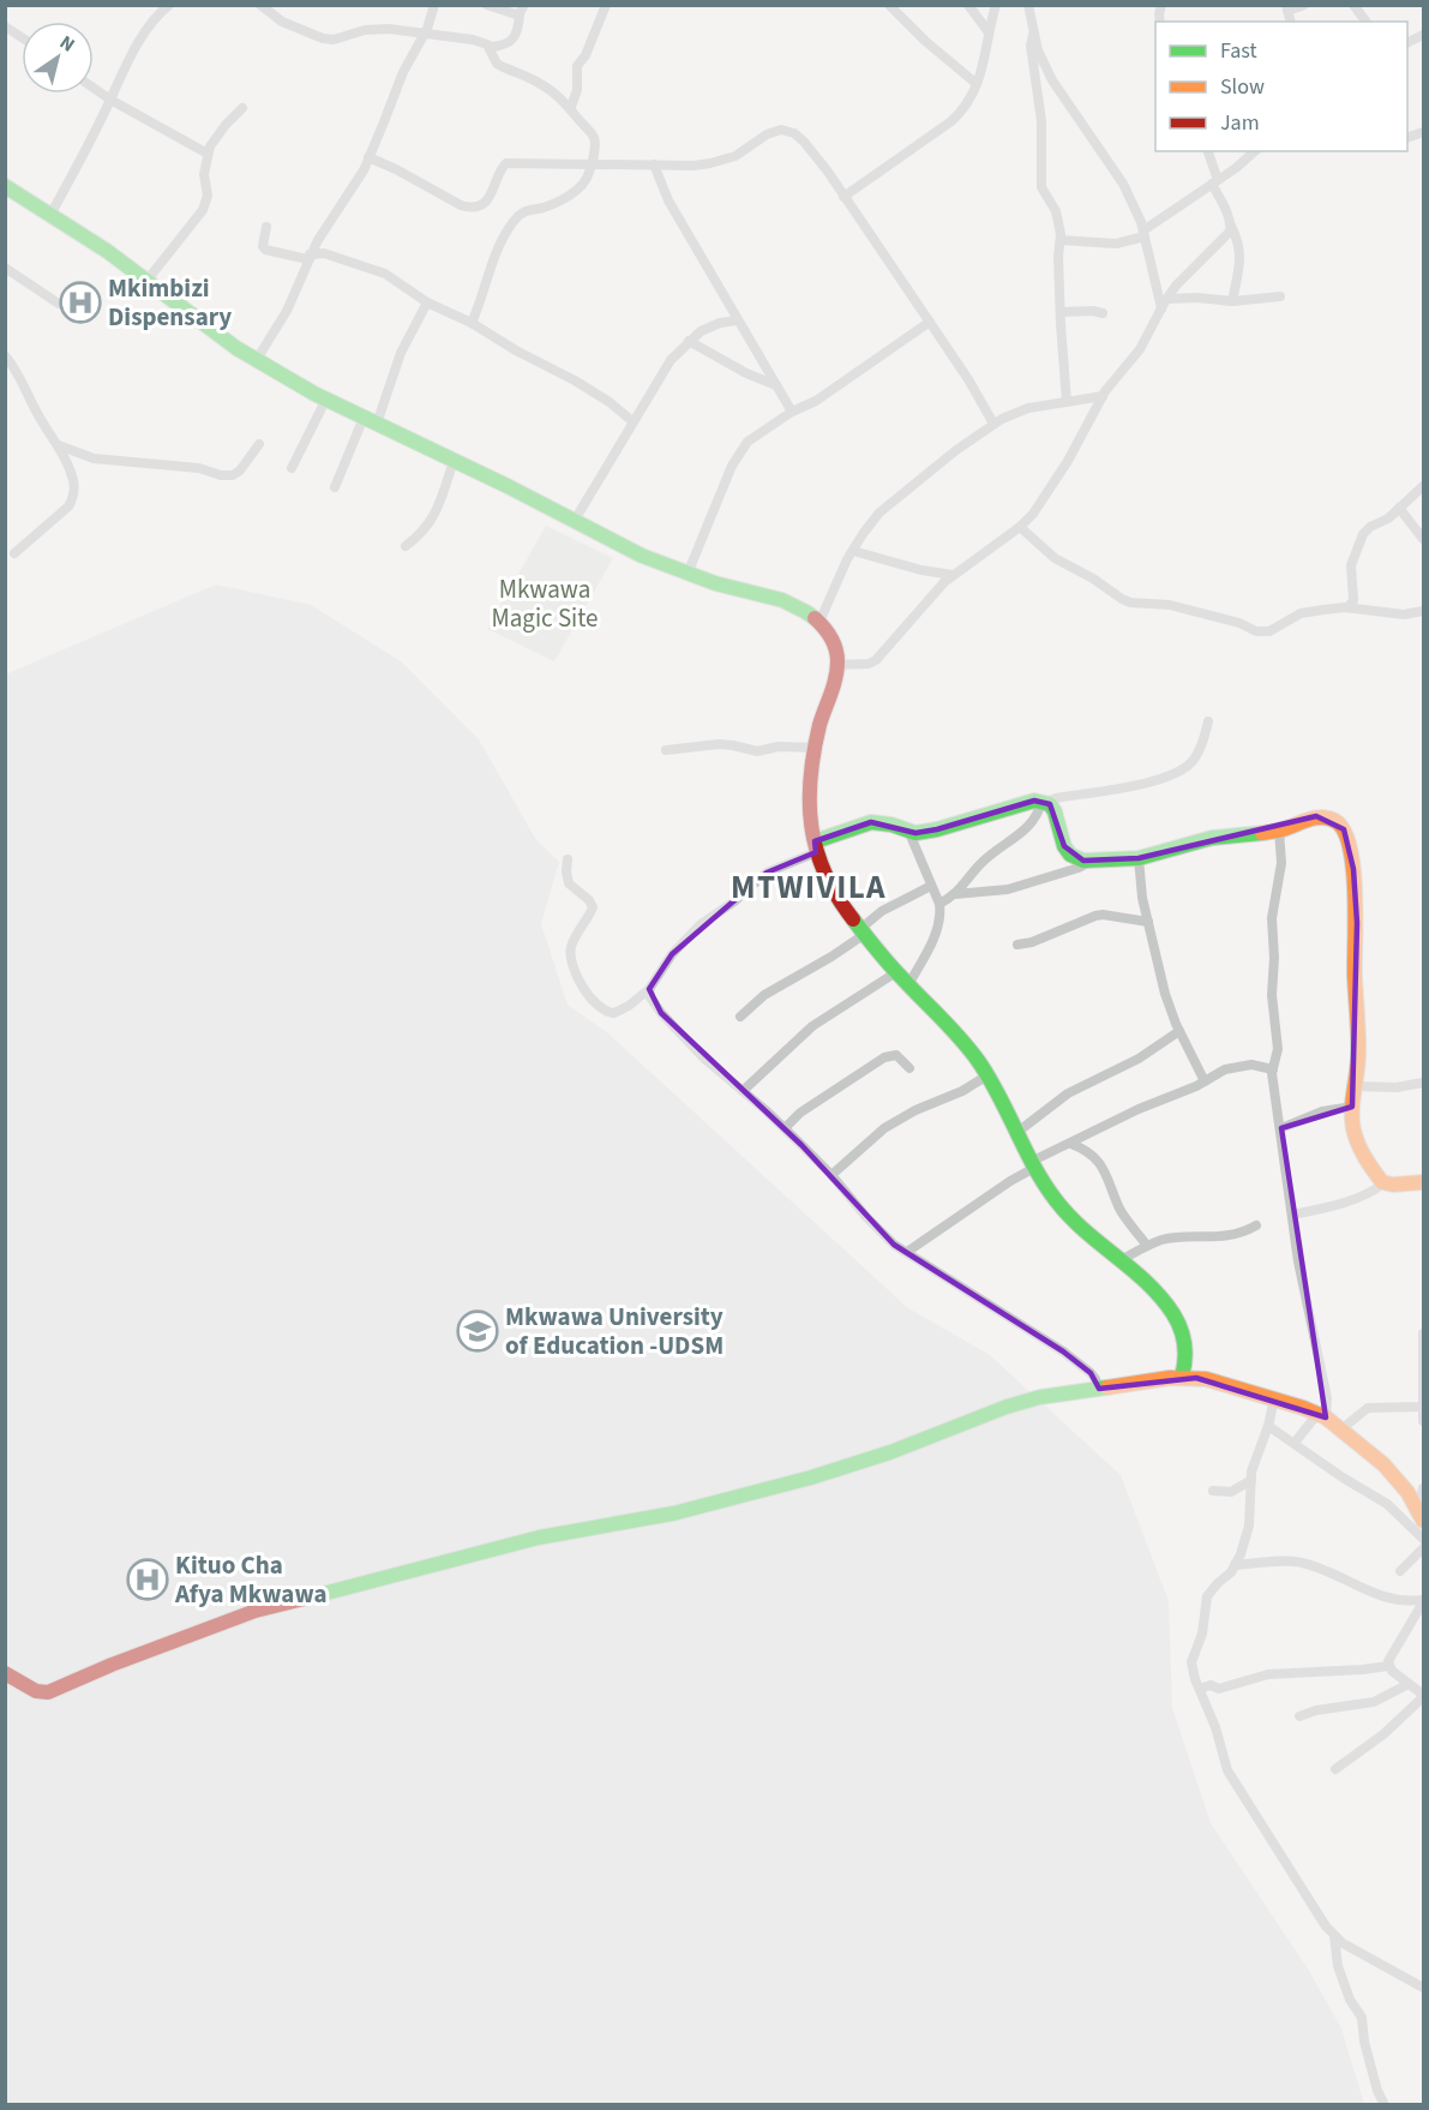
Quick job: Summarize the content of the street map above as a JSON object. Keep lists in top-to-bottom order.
{
  "districts": ["MTWIVILA"],
  "parks": ["Mkwawa Magic Site"],
  "places": {
    "hospital": ["Mkimbizi Dispensary", "Kituo Cha Afya Mkwawa"],
    "school or university": ["Mkwawa University of Education -UDSM"]
  },
  "legend": ["Fast", "Slow", "Jam"],
  "north": "top right"
}
